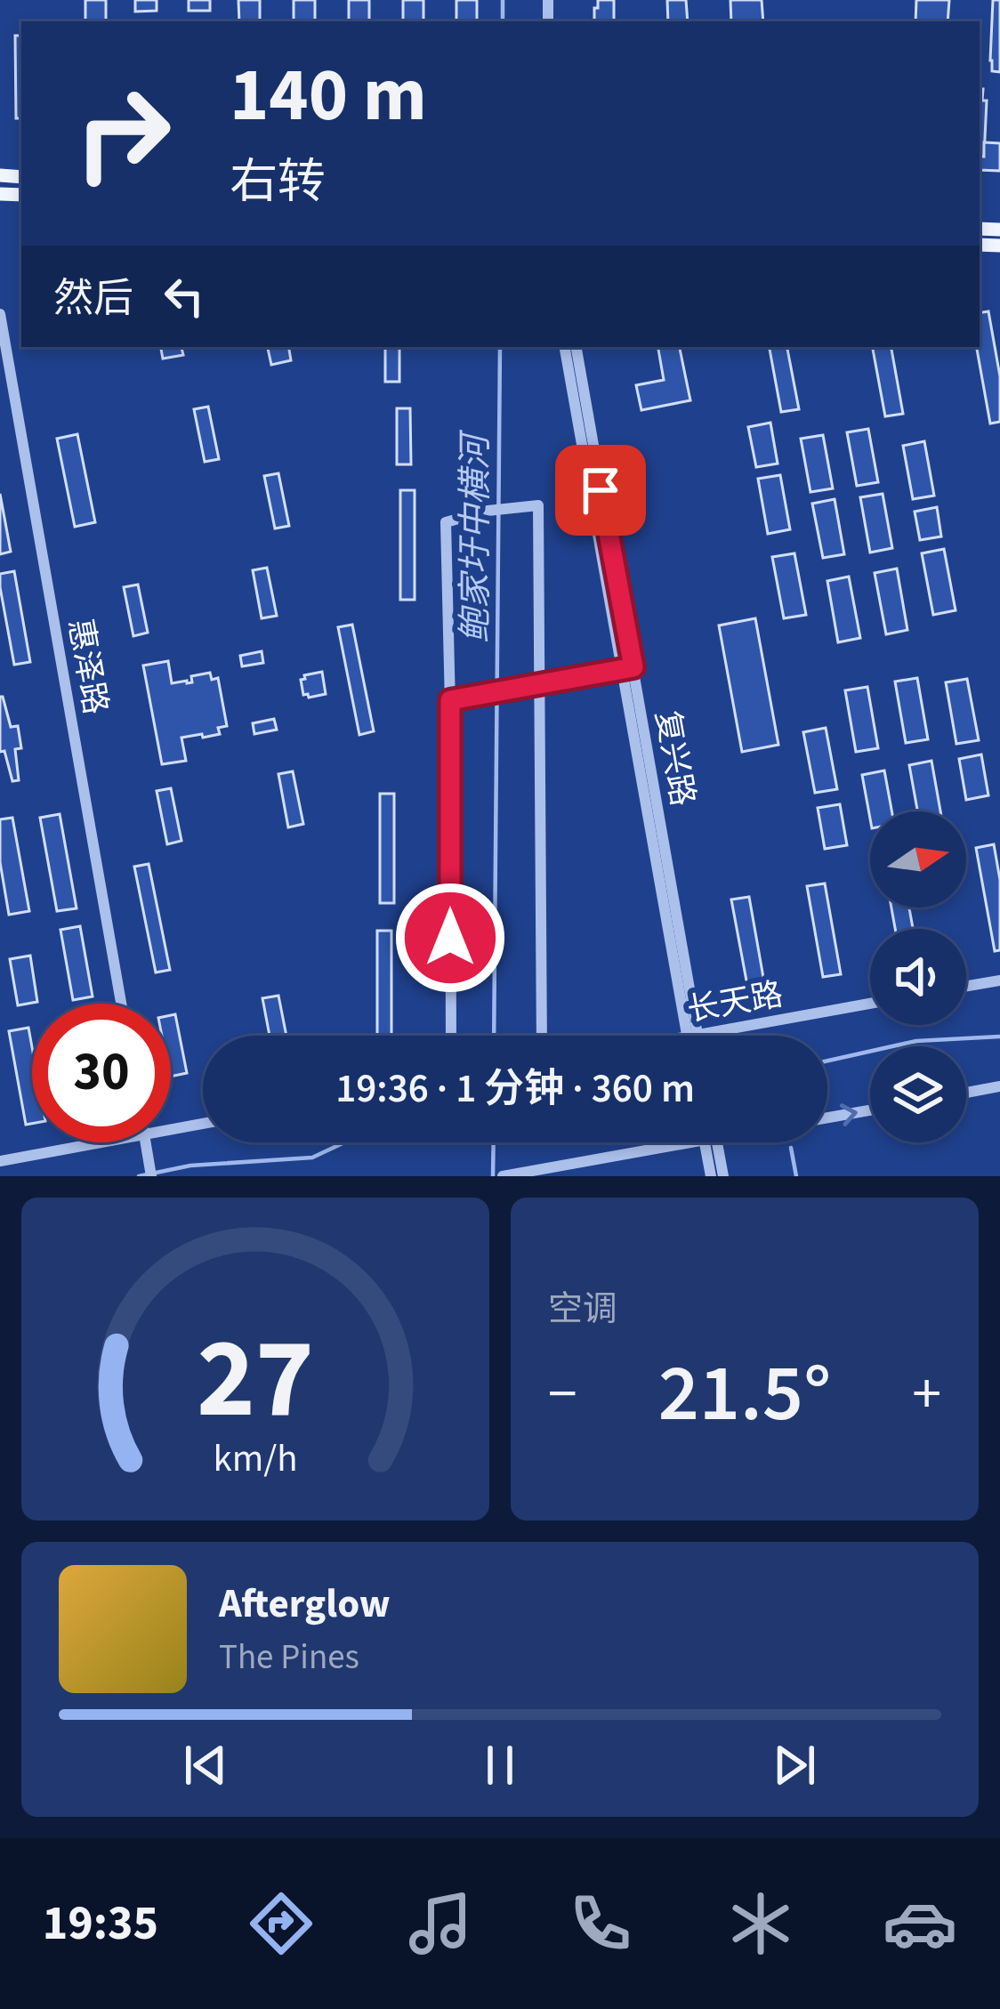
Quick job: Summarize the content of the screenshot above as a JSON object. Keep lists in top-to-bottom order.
{
  "streets": {
    "street": ["惠泽路", "复兴路", "长天路"]
  },
  "crossings": [
    ["复兴路", "长天路"]
  ],
  "water": ["鲍家圩中横河"],
  "north": "right",
  "page": {
    "turn": ["140 m", "右转"],
    "then": "然后",
    "limit": "30",
    "trip": "19:36 · 1 分钟 · 360 m",
    "tile": "空调",
    "heat": ["−", "21.5°", "+"],
    "song": ["Afterglow", "The Pines"],
    "tabs": "19:35",
    "gauge": ["27", "km/h"]
  }
}
